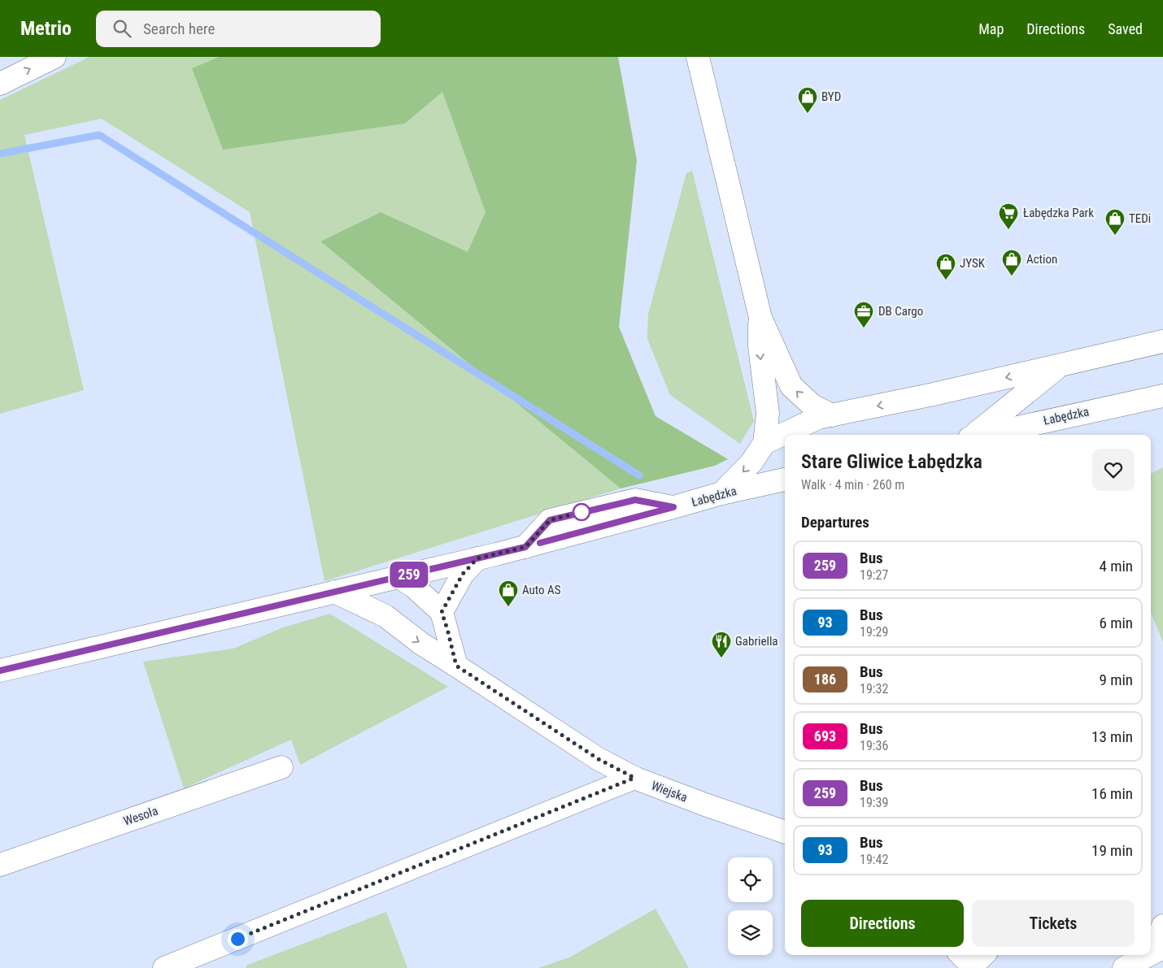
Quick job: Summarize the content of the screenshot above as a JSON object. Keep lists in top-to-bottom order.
{
  "streets": {
    "street": ["Łabędzka", "Wiejska", "Wesoła"]
  },
  "crossings": [
    ["Łabędzka", "Wiejska"]
  ],
  "places": {
    "shop": [
      "BYD",
      "TEDi",
      "Action",
      "JYSK",
      "Auto AS"
    ],
    "supermarket": ["Łabędzka Park"],
    "office": ["DB Cargo"],
    "restaurant": ["Gabriella"]
  },
  "lines": ["bus line 259"],
  "page": {
    "header": "Metrio",
    "search": "Search here",
    "nav": ["Map", "Directions", "Saved"],
    "on_map": "259",
    "heading": [
      ["Stare Gliwice Łabędzka", "Walk · 4 min · 260 m"],
      "Departures"
    ],
    "list": [
      {
        "mark": "259",
        "name": "Bus",
        "note": "19:27",
        "value": "4 min"
      },
      {
        "mark": "93",
        "name": "Bus",
        "note": "19:29",
        "value": "6 min"
      },
      {
        "mark": "186",
        "name": "Bus",
        "note": "19:32",
        "value": "9 min"
      },
      {
        "mark": "693",
        "name": "Bus",
        "note": "19:36",
        "value": "13 min"
      },
      {
        "mark": "259",
        "name": "Bus",
        "note": "19:39",
        "value": "16 min"
      },
      {
        "mark": "93",
        "name": "Bus",
        "note": "19:42",
        "value": "19 min"
      }
    ],
    "buttons": ["Directions", "Tickets"]
  }
}
